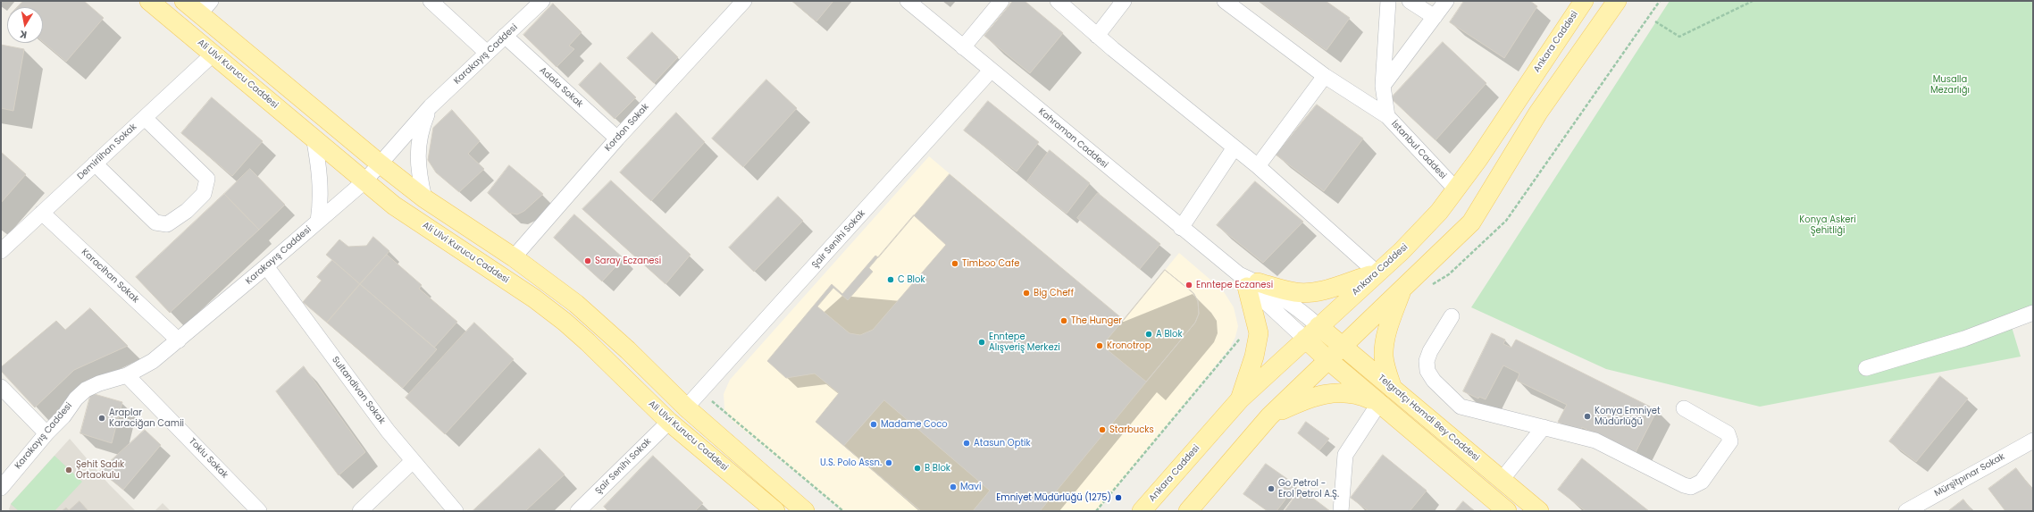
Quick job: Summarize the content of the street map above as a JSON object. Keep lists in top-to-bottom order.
{
  "streets": {
    "main road": ["Ankara Caddesi", "Ali Ulvi Kurucu Caddesi", "Telgrafçı Hamdi Bey Caddesi"],
    "street": [
      "Karakayış Caddesi",
      "Adala Sokak",
      "Kordon Sokak",
      "Kahraman Caddesi",
      "İstanbul Caddesi",
      "Demirlihan Sokak",
      "Şair Senihi Sokak",
      "Karacihan Sokak",
      "Sultandivan Sokak",
      "Toklu Sokak",
      "Mürşitpınar Sokak"
    ]
  },
  "crossings": [
    ["Ankara Caddesi", "Kahraman Caddesi"],
    ["Ankara Caddesi", "İstanbul Caddesi"],
    ["Ankara Caddesi", "Telgrafçı Hamdi Bey Caddesi"],
    ["Karakayış Caddesi", "Ali Ulvi Kurucu Caddesi"],
    ["Karakayış Caddesi", "Adala Sokak"],
    ["Karakayış Caddesi", "Karacihan Sokak"],
    ["Karakayış Caddesi", "Sultandivan Sokak"],
    ["Karakayış Caddesi", "Toklu Sokak"],
    ["Ali Ulvi Kurucu Caddesi", "Demirlihan Sokak"],
    ["Ali Ulvi Kurucu Caddesi", "Şair Senihi Sokak"],
    ["Adala Sokak", "Kordon Sokak"],
    ["Kahraman Caddesi", "Şair Senihi Sokak"],
    ["Kahraman Caddesi", "Telgrafçı Hamdi Bey Caddesi"],
    ["Demirlihan Sokak", "Karacihan Sokak"]
  ],
  "parks": ["Musalla Mezarlığı", "Konya Askeri Şehitliği"],
  "places": [
    "Saray Eczanesi",
    "Timboo Cafe",
    "C Blok",
    "Enntepe Eczanesi",
    "Big Cheff",
    "The Hunger",
    "A Blok",
    "Enntepe Alışveriş Merkezi",
    "Kronotrop",
    "Konya Emniyet Müdürlüğü",
    "Araplar Karaciğan Camii",
    "Madame Coco",
    "Starbucks",
    "Atasun Optik",
    "U.S. Polo Assn.",
    "B Blok",
    "Şehit Sadık Ortaokulu",
    "Mavi",
    "Go Petrol - Erol Petrol A.Ş.",
    "Emniyet Müdürlüğü (1275)"
  ],
  "north": "bottom"
}
